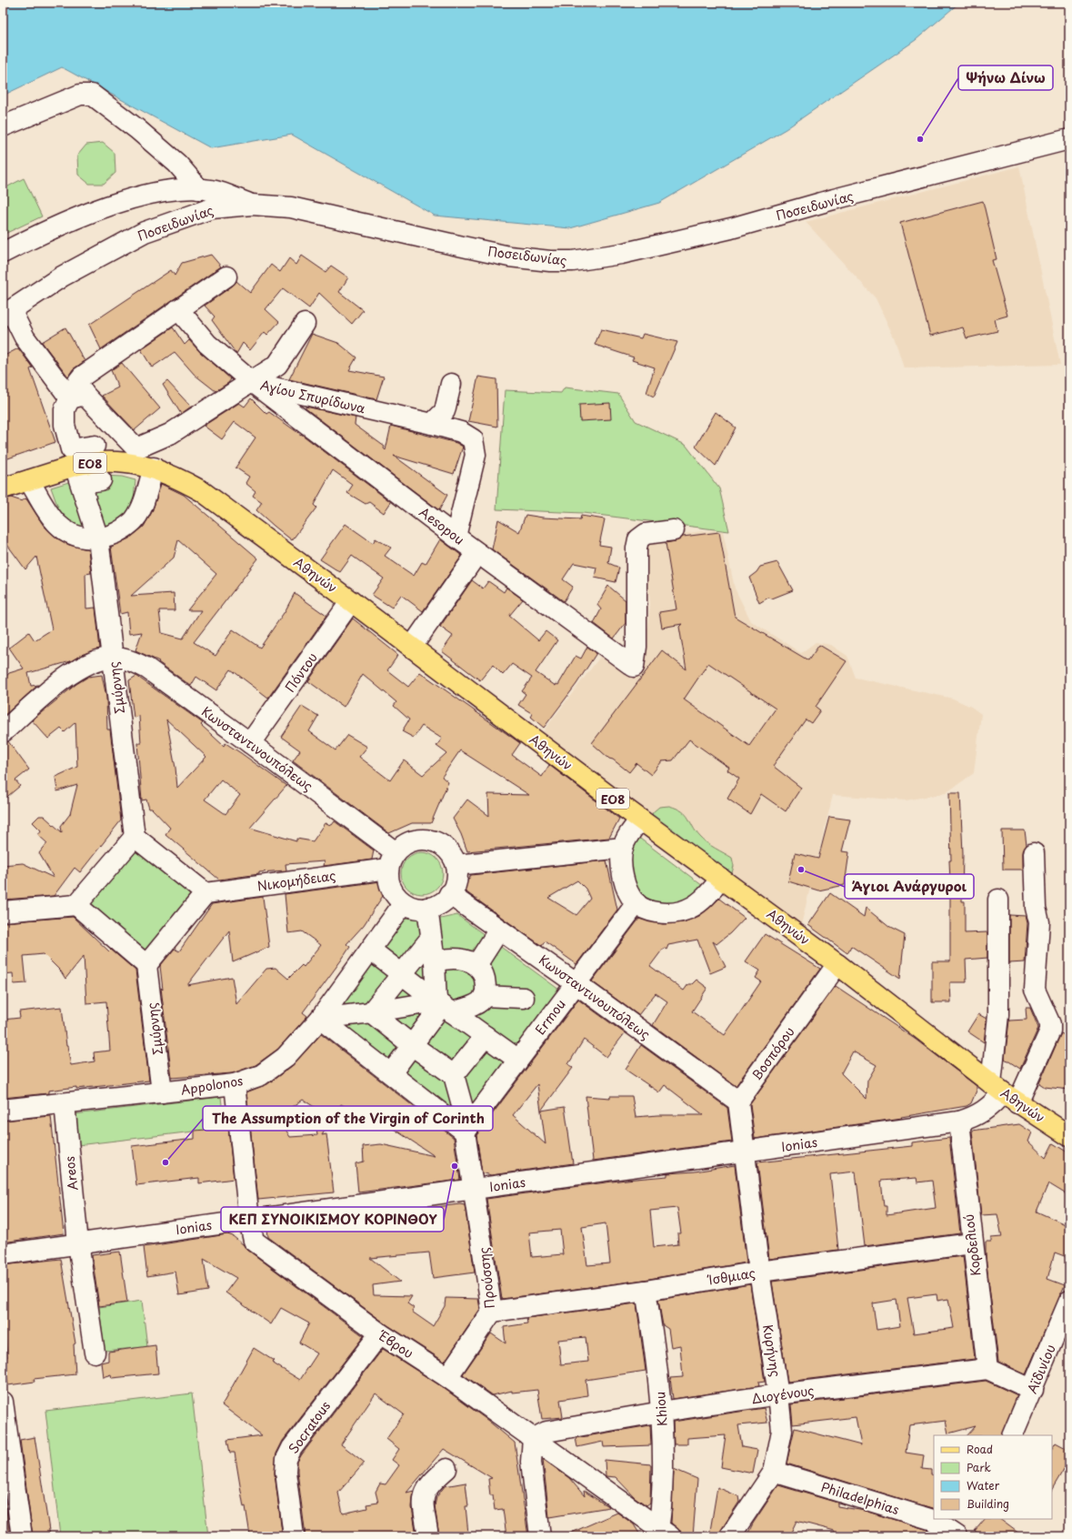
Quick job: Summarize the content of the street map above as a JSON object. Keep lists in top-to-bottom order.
{
  "streets": {
    "main road": ["ΕΟ8", "Αθηνών"],
    "street": [
      "Ποσειδωνίας",
      "Αγίου Σπυρίδωνα",
      "Aesopou",
      "Πόντου",
      "Σμύρνης",
      "Κωνσταντινουπόλεως",
      "Νικομήδειας",
      "Ermou",
      "Βοσπόρου",
      "Appolonos",
      "Ionias",
      "Areos",
      "Κορδελιού",
      "Ίσθμιας",
      "Προύσσης",
      "Έβρου",
      "Κυρήνης",
      "Αϊδινίου",
      "Διογένους",
      "Khiou",
      "Socratous",
      "Philadelphias"
    ]
  },
  "crossings": [
    ["Αγίου Σπυρίδωνα", "Aesopou"],
    ["Αγίου Σπυρίδωνα", "Αθηνών"],
    ["Αθηνών", "Πόντου"],
    ["Αθηνών", "Βοσπόρου"],
    ["Αθηνών", "Ionias"],
    ["Πόντου", "Κωνσταντινουπόλεως"],
    ["Σμύρνης", "Κωνσταντινουπόλεως"],
    ["Σμύρνης", "Appolonos"],
    ["Κωνσταντινουπόλεως", "Νικομήδειας"],
    ["Κωνσταντινουπόλεως", "Ermou"],
    ["Κωνσταντινουπόλεως", "Βοσπόρου"],
    ["Κωνσταντινουπόλεως", "Appolonos"],
    ["Νικομήδειας", "Appolonos"],
    ["Ermou", "Προύσσης"],
    ["Appolonos", "Areos"],
    ["Appolonos", "Έβρου"],
    ["Ionias", "Areos"],
    ["Ionias", "Κορδελιού"],
    ["Ionias", "Προύσσης"],
    ["Ionias", "Έβρου"],
    ["Ionias", "Κυρήνης"],
    ["Κορδελιού", "Ίσθμιας"],
    ["Κορδελιού", "Διογένους"],
    ["Ίσθμιας", "Προύσσης"],
    ["Ίσθμιας", "Κυρήνης"],
    ["Ίσθμιας", "Khiou"],
    ["Προύσσης", "Έβρου"],
    ["Έβρου", "Διογένους"],
    ["Έβρου", "Khiou"],
    ["Έβρου", "Socratous"],
    ["Κυρήνης", "Διογένους"],
    ["Κυρήνης", "Philadelphias"],
    ["Διογένους", "Khiou"]
  ],
  "places": [
    "Ψήνω Δίνω",
    "Άγιοι Ανάργυροι",
    "The Assumption of the Virgin of Corinth",
    "ΚΕΠ ΣΥΝΟΙΚΙΣΜΟΥ ΚΟΡΙΝΘΟΥ"
  ],
  "legend": [
    "Road",
    "Park",
    "Water",
    "Building"
  ]
}
